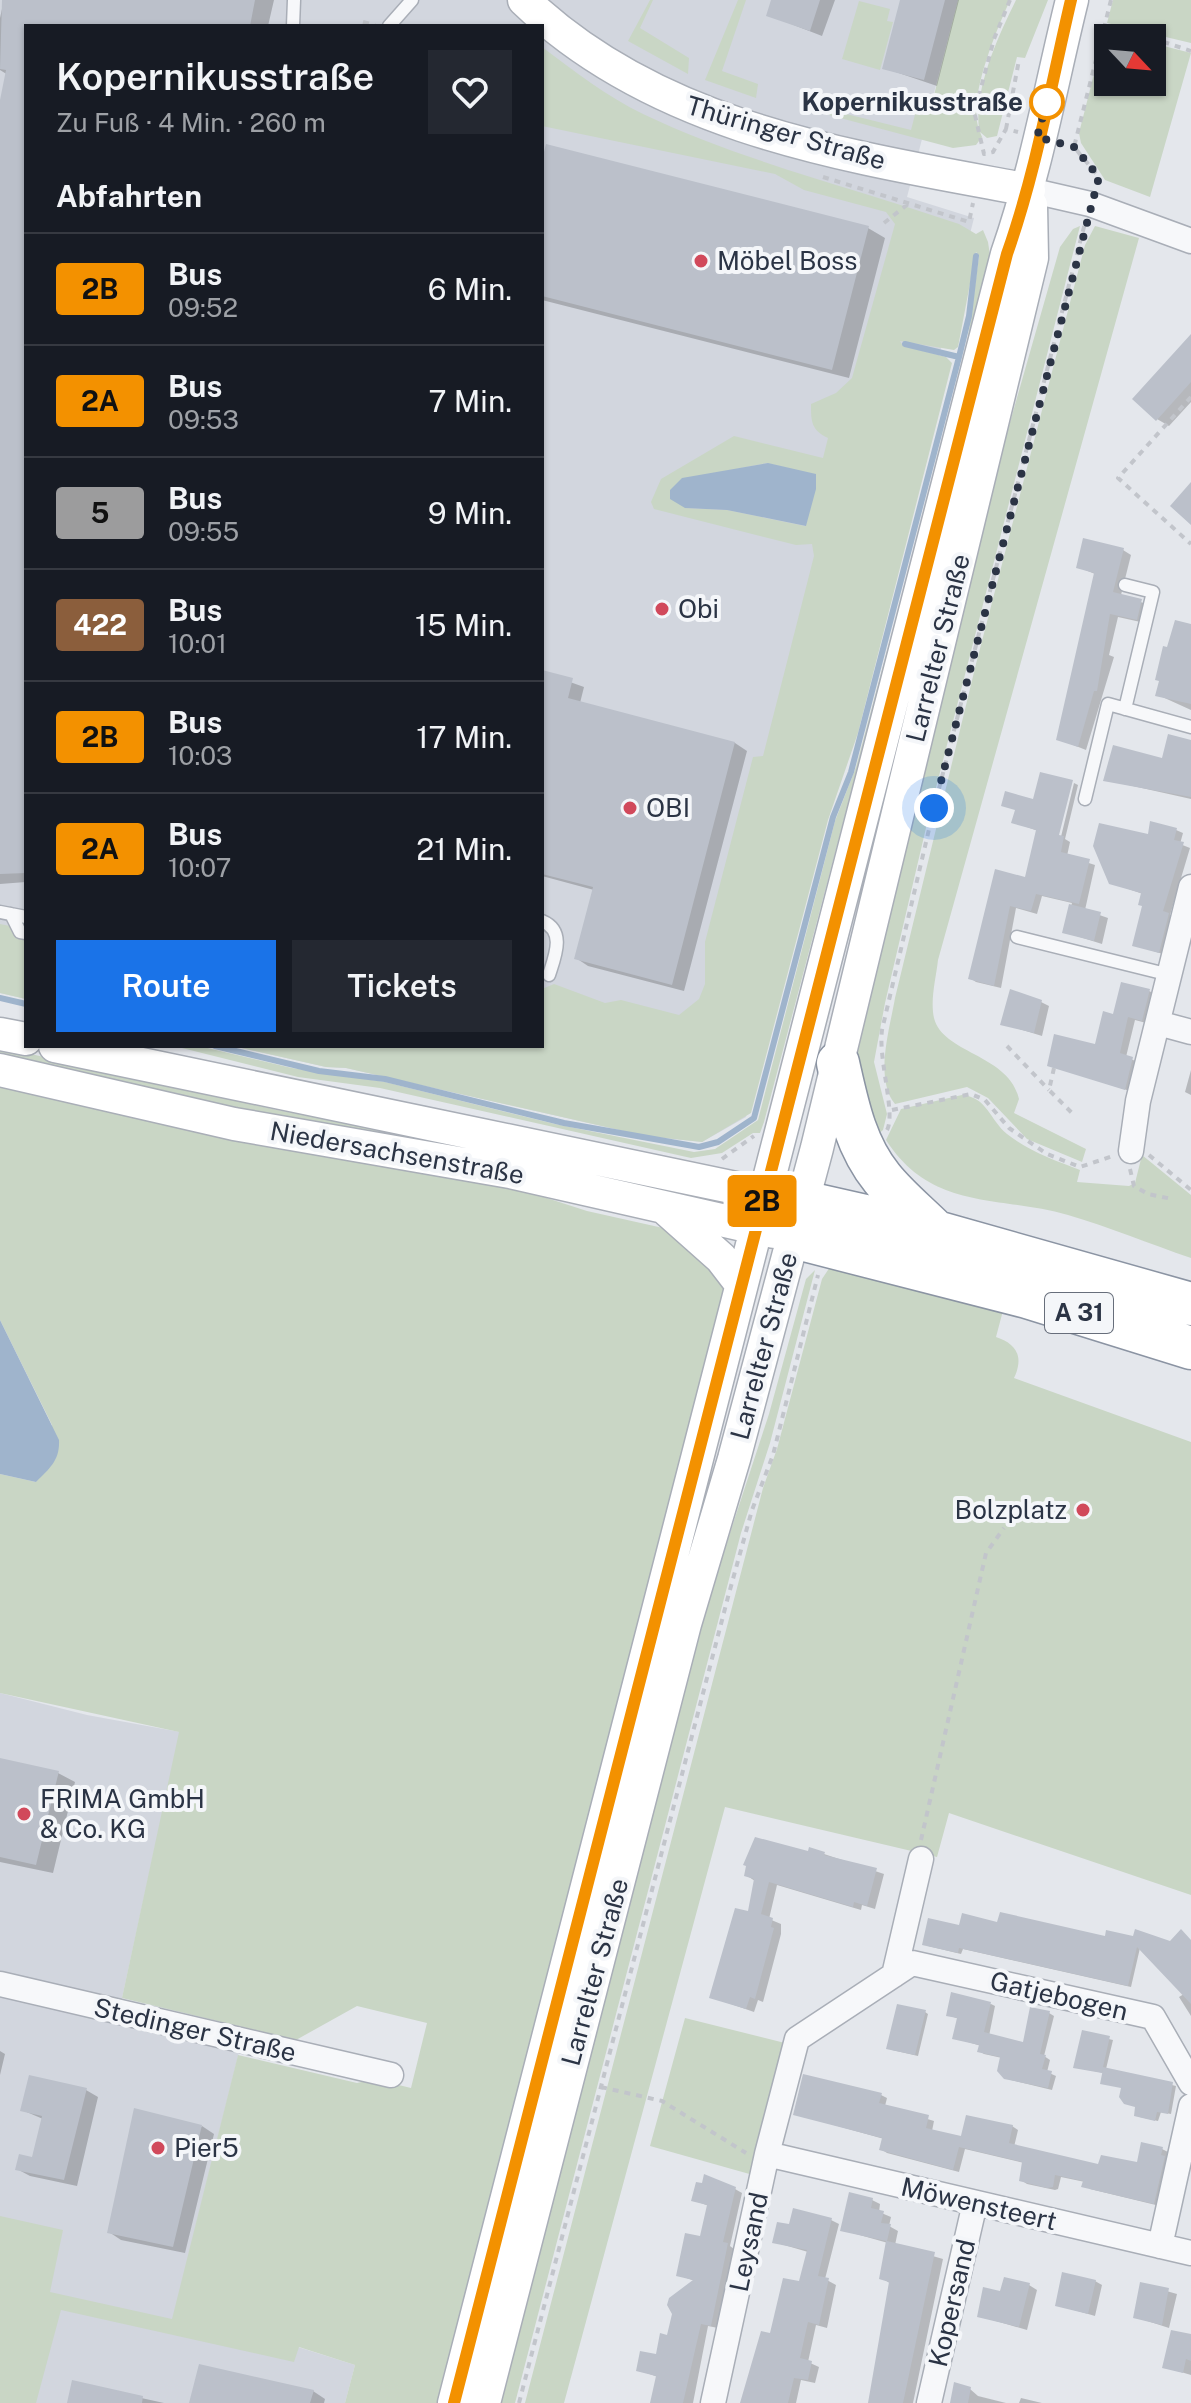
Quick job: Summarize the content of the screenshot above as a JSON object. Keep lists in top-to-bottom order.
{
  "streets": {
    "highway": ["A 31"],
    "main road": ["Thüringer Straße", "Larrelter Straße", "Niedersachsenstraße"],
    "street": [
      "Gatjebogen",
      "Stedinger Straße",
      "Möwensteert",
      "Leysand",
      "Kopersand"
    ]
  },
  "crossings": [
    ["Thüringer Straße", "Larrelter Straße"],
    ["Larrelter Straße", "Niedersachsenstraße"],
    ["Larrelter Straße", "A 31"],
    ["Niedersachsenstraße", "A 31"],
    ["Gatjebogen", "Leysand"],
    ["Möwensteert", "Leysand"],
    ["Möwensteert", "Kopersand"]
  ],
  "places": [
    "Kopernikusstraße",
    "Möbel Boss",
    "Obi",
    "OBI",
    "Bolzplatz",
    "FRIMA GmbH & Co. KG",
    "Pier5"
  ],
  "lines": ["bus line 2B"],
  "north": "bottom right",
  "page": {
    "on_map": "2B",
    "heading": [
      ["Kopernikusstraße", "Zu Fuß · 4 Min. · 260 m"],
      "Abfahrten"
    ],
    "list": [
      {
        "mark": "2B",
        "name": "Bus",
        "note": "09:52",
        "value": "6 Min."
      },
      {
        "mark": "2A",
        "name": "Bus",
        "note": "09:53",
        "value": "7 Min."
      },
      {
        "mark": "5",
        "name": "Bus",
        "note": "09:55",
        "value": "9 Min."
      },
      {
        "mark": "422",
        "name": "Bus",
        "note": "10:01",
        "value": "15 Min."
      },
      {
        "mark": "2B",
        "name": "Bus",
        "note": "10:03",
        "value": "17 Min."
      },
      {
        "mark": "2A",
        "name": "Bus",
        "note": "10:07",
        "value": "21 Min."
      }
    ],
    "buttons": ["Route", "Tickets"]
  }
}
